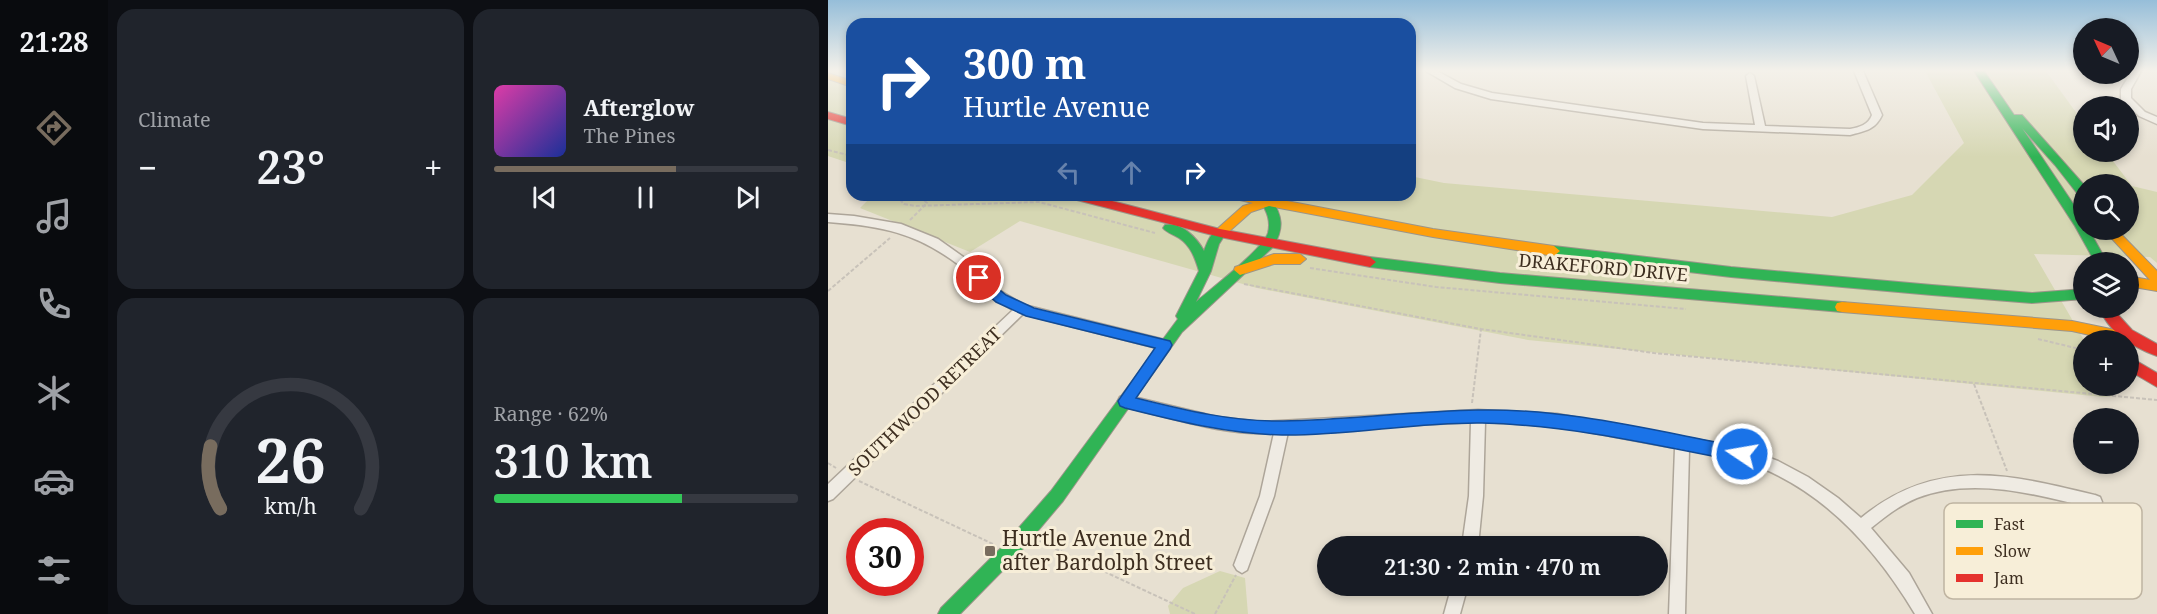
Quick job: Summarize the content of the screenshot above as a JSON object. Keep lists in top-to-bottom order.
{
  "streets": {
    "main road": ["DRAKEFORD DRIVE"],
    "street": ["SOUTHWOOD RETREAT"]
  },
  "places": {
    "transit": ["Hurtle Avenue 2nd after Bardolph Street"]
  },
  "legend": ["Fast", "Slow", "Jam"],
  "north": "top left",
  "page": {
    "tabs": "21:28",
    "tile": [
      "Climate",
      ["Range · 62%", "310 km"]
    ],
    "map_buttons": ["+", "−"],
    "turn": ["300 m", "Hurtle Avenue"],
    "song": ["Afterglow", "The Pines"],
    "heat": ["−", "23°", "+"],
    "limit": "30",
    "trip": "21:30 · 2 min · 470 m",
    "gauge": ["26", "km/h"]
  }
}
